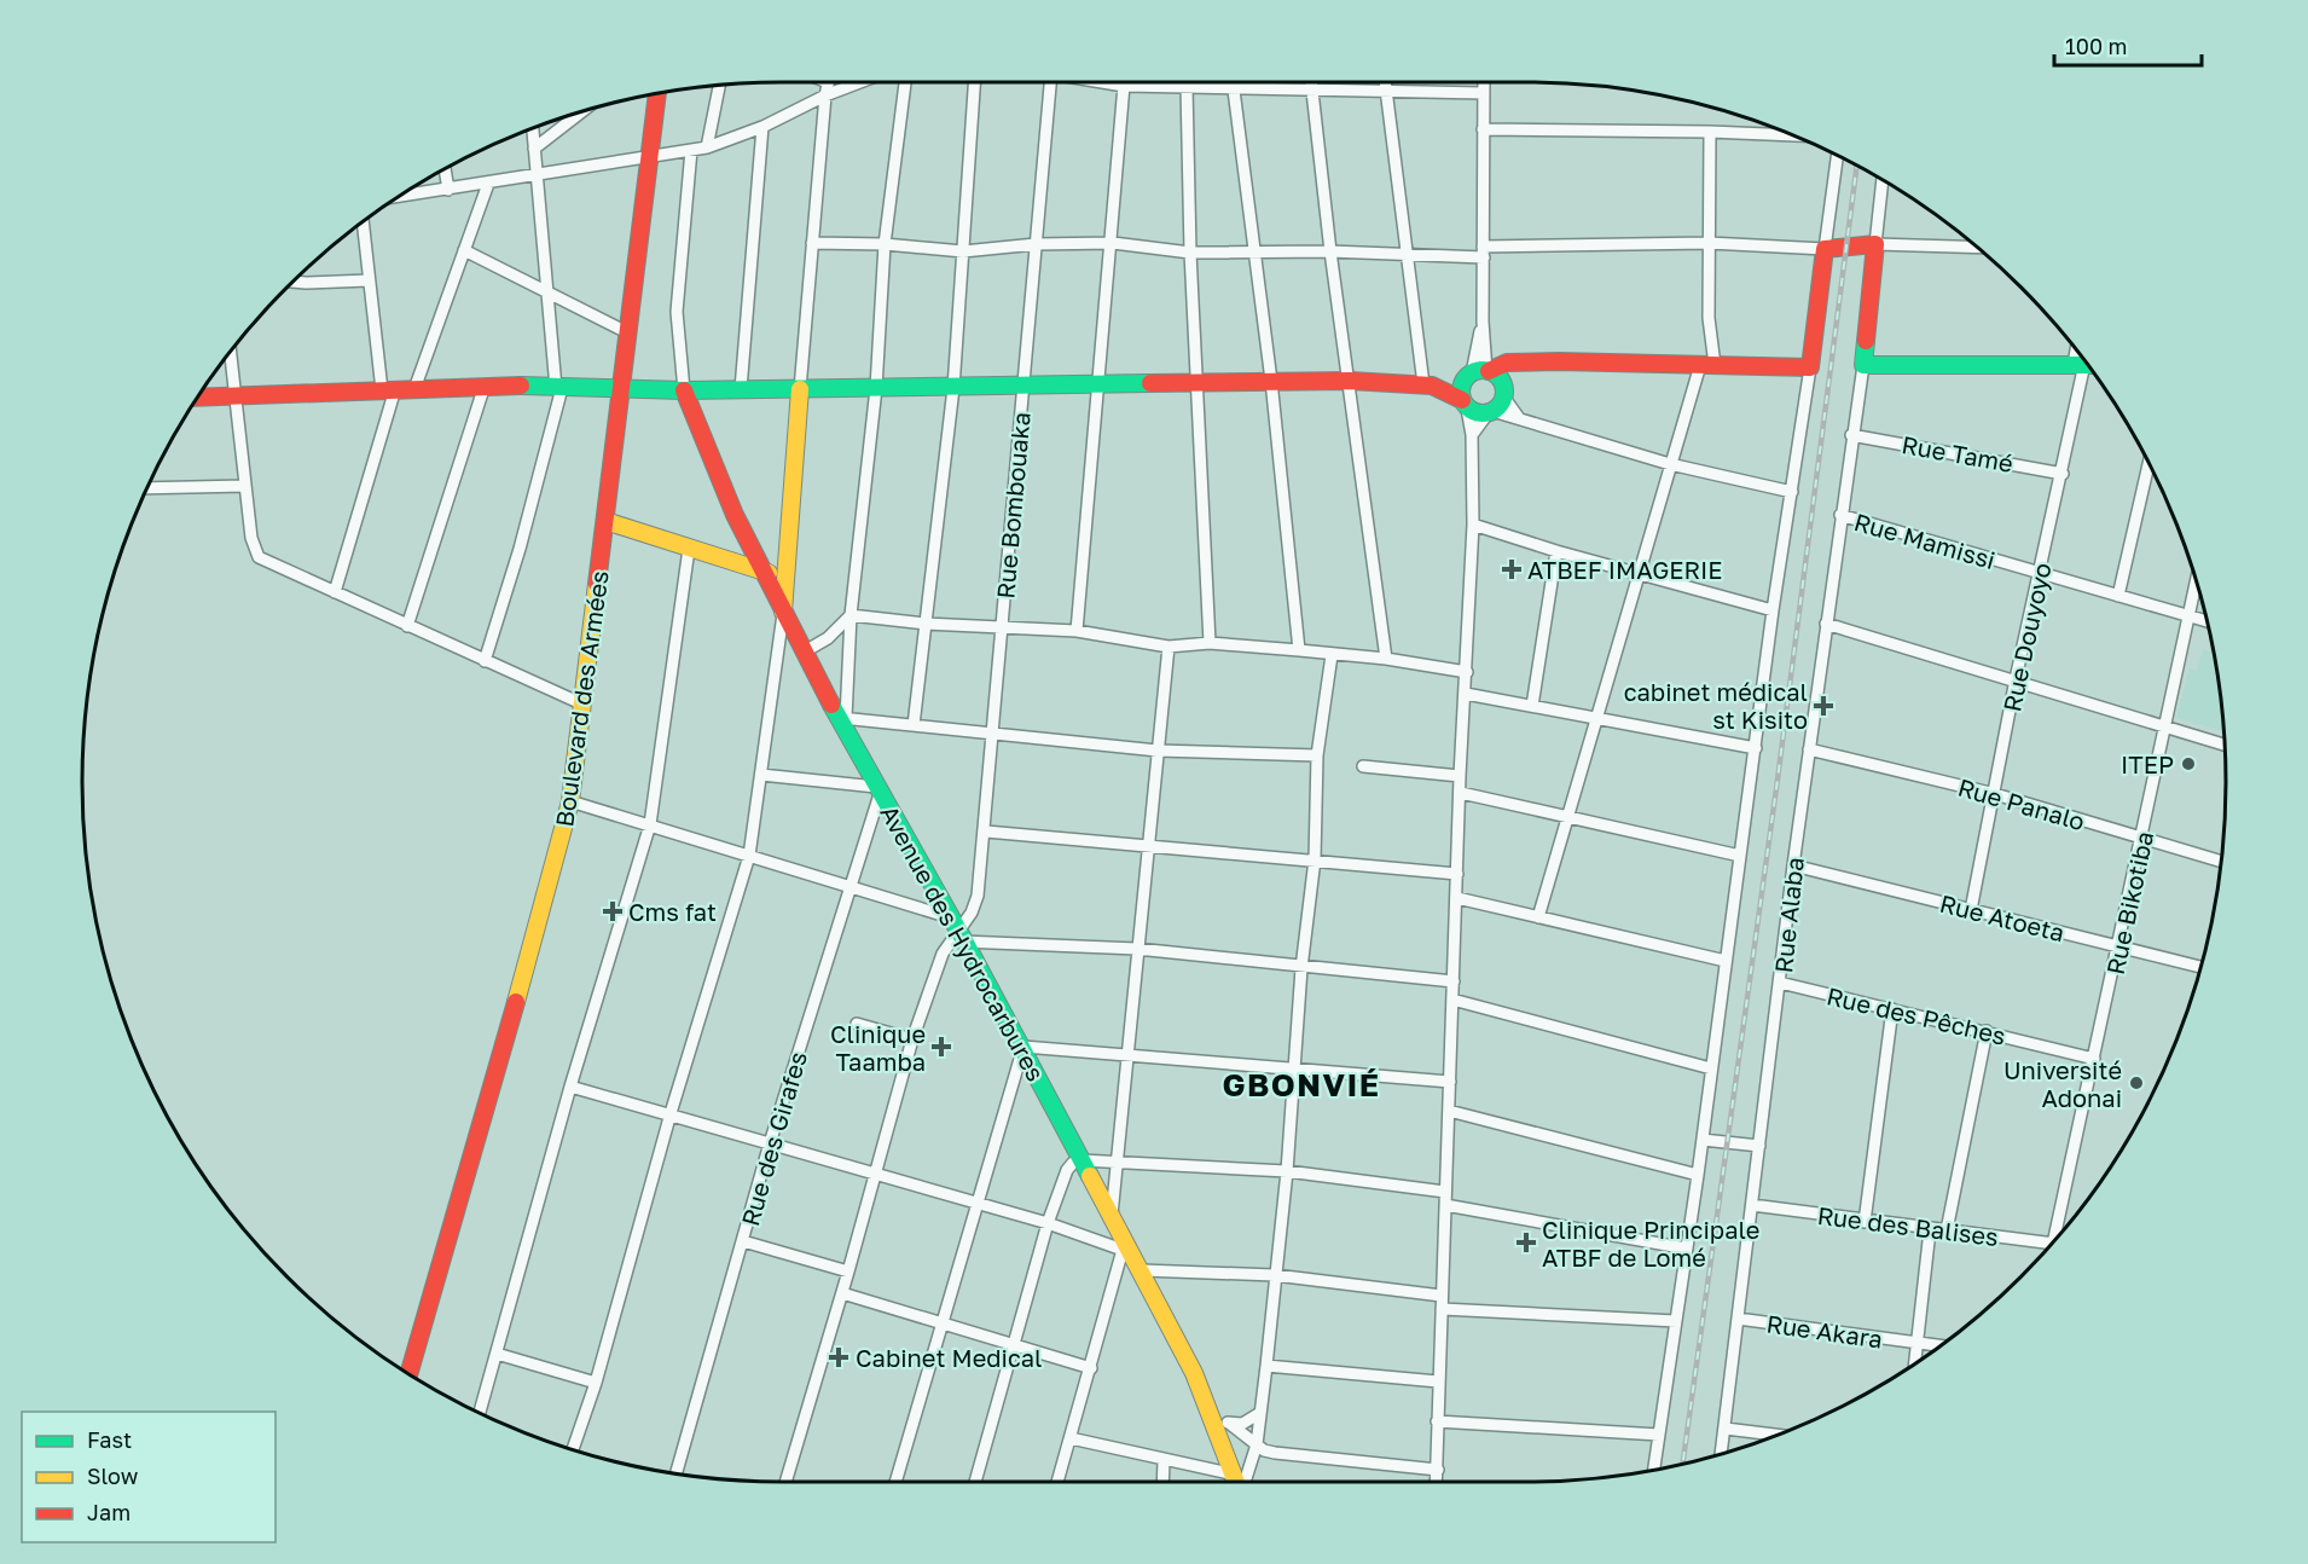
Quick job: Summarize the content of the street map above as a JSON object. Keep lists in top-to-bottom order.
{
  "streets": {
    "main road": ["Boulevard des Armées", "Avenue des Hydrocarbures"],
    "street": [
      "Rue Tamé",
      "Rue Bombouaka",
      "Rue Mamissi",
      "Rue Douyoyo",
      "Rue Panalo",
      "Rue Bikotiba",
      "Rue Alaba",
      "Rue Atoeta",
      "Rue des Pêches",
      "Rue des Girafes",
      "Rue des Balises",
      "Rue Akara"
    ]
  },
  "crossings": [
    ["Rue Tamé", "Rue Douyoyo"],
    ["Rue Tamé", "Rue Alaba"],
    ["Rue Bombouaka", "Avenue des Hydrocarbures"],
    ["Rue Mamissi", "Rue Douyoyo"],
    ["Rue Mamissi", "Rue Bikotiba"],
    ["Rue Mamissi", "Rue Alaba"],
    ["Rue Douyoyo", "Rue Panalo"],
    ["Rue Douyoyo", "Rue Atoeta"],
    ["Rue Panalo", "Rue Bikotiba"],
    ["Rue Panalo", "Rue Alaba"],
    ["Rue Bikotiba", "Rue Atoeta"],
    ["Rue Bikotiba", "Rue des Pêches"],
    ["Rue Alaba", "Rue Atoeta"],
    ["Rue Alaba", "Rue des Pêches"],
    ["Rue Alaba", "Rue des Balises"],
    ["Rue Alaba", "Rue Akara"],
    ["Avenue des Hydrocarbures", "Rue des Girafes"]
  ],
  "districts": ["GBONVIÉ"],
  "places": {
    "health": [
      "ATBEF IMAGERIE",
      "cabinet médical st Kisito",
      "Cms fat",
      "Clinique Taamba",
      "Clinique Principale ATBF de Lomé",
      "Cabinet Medical"
    ],
    "other": ["ITEP", "Université Adonai"]
  },
  "legend": ["Fast", "Slow", "Jam"],
  "scale_bar": "100 m"
}
